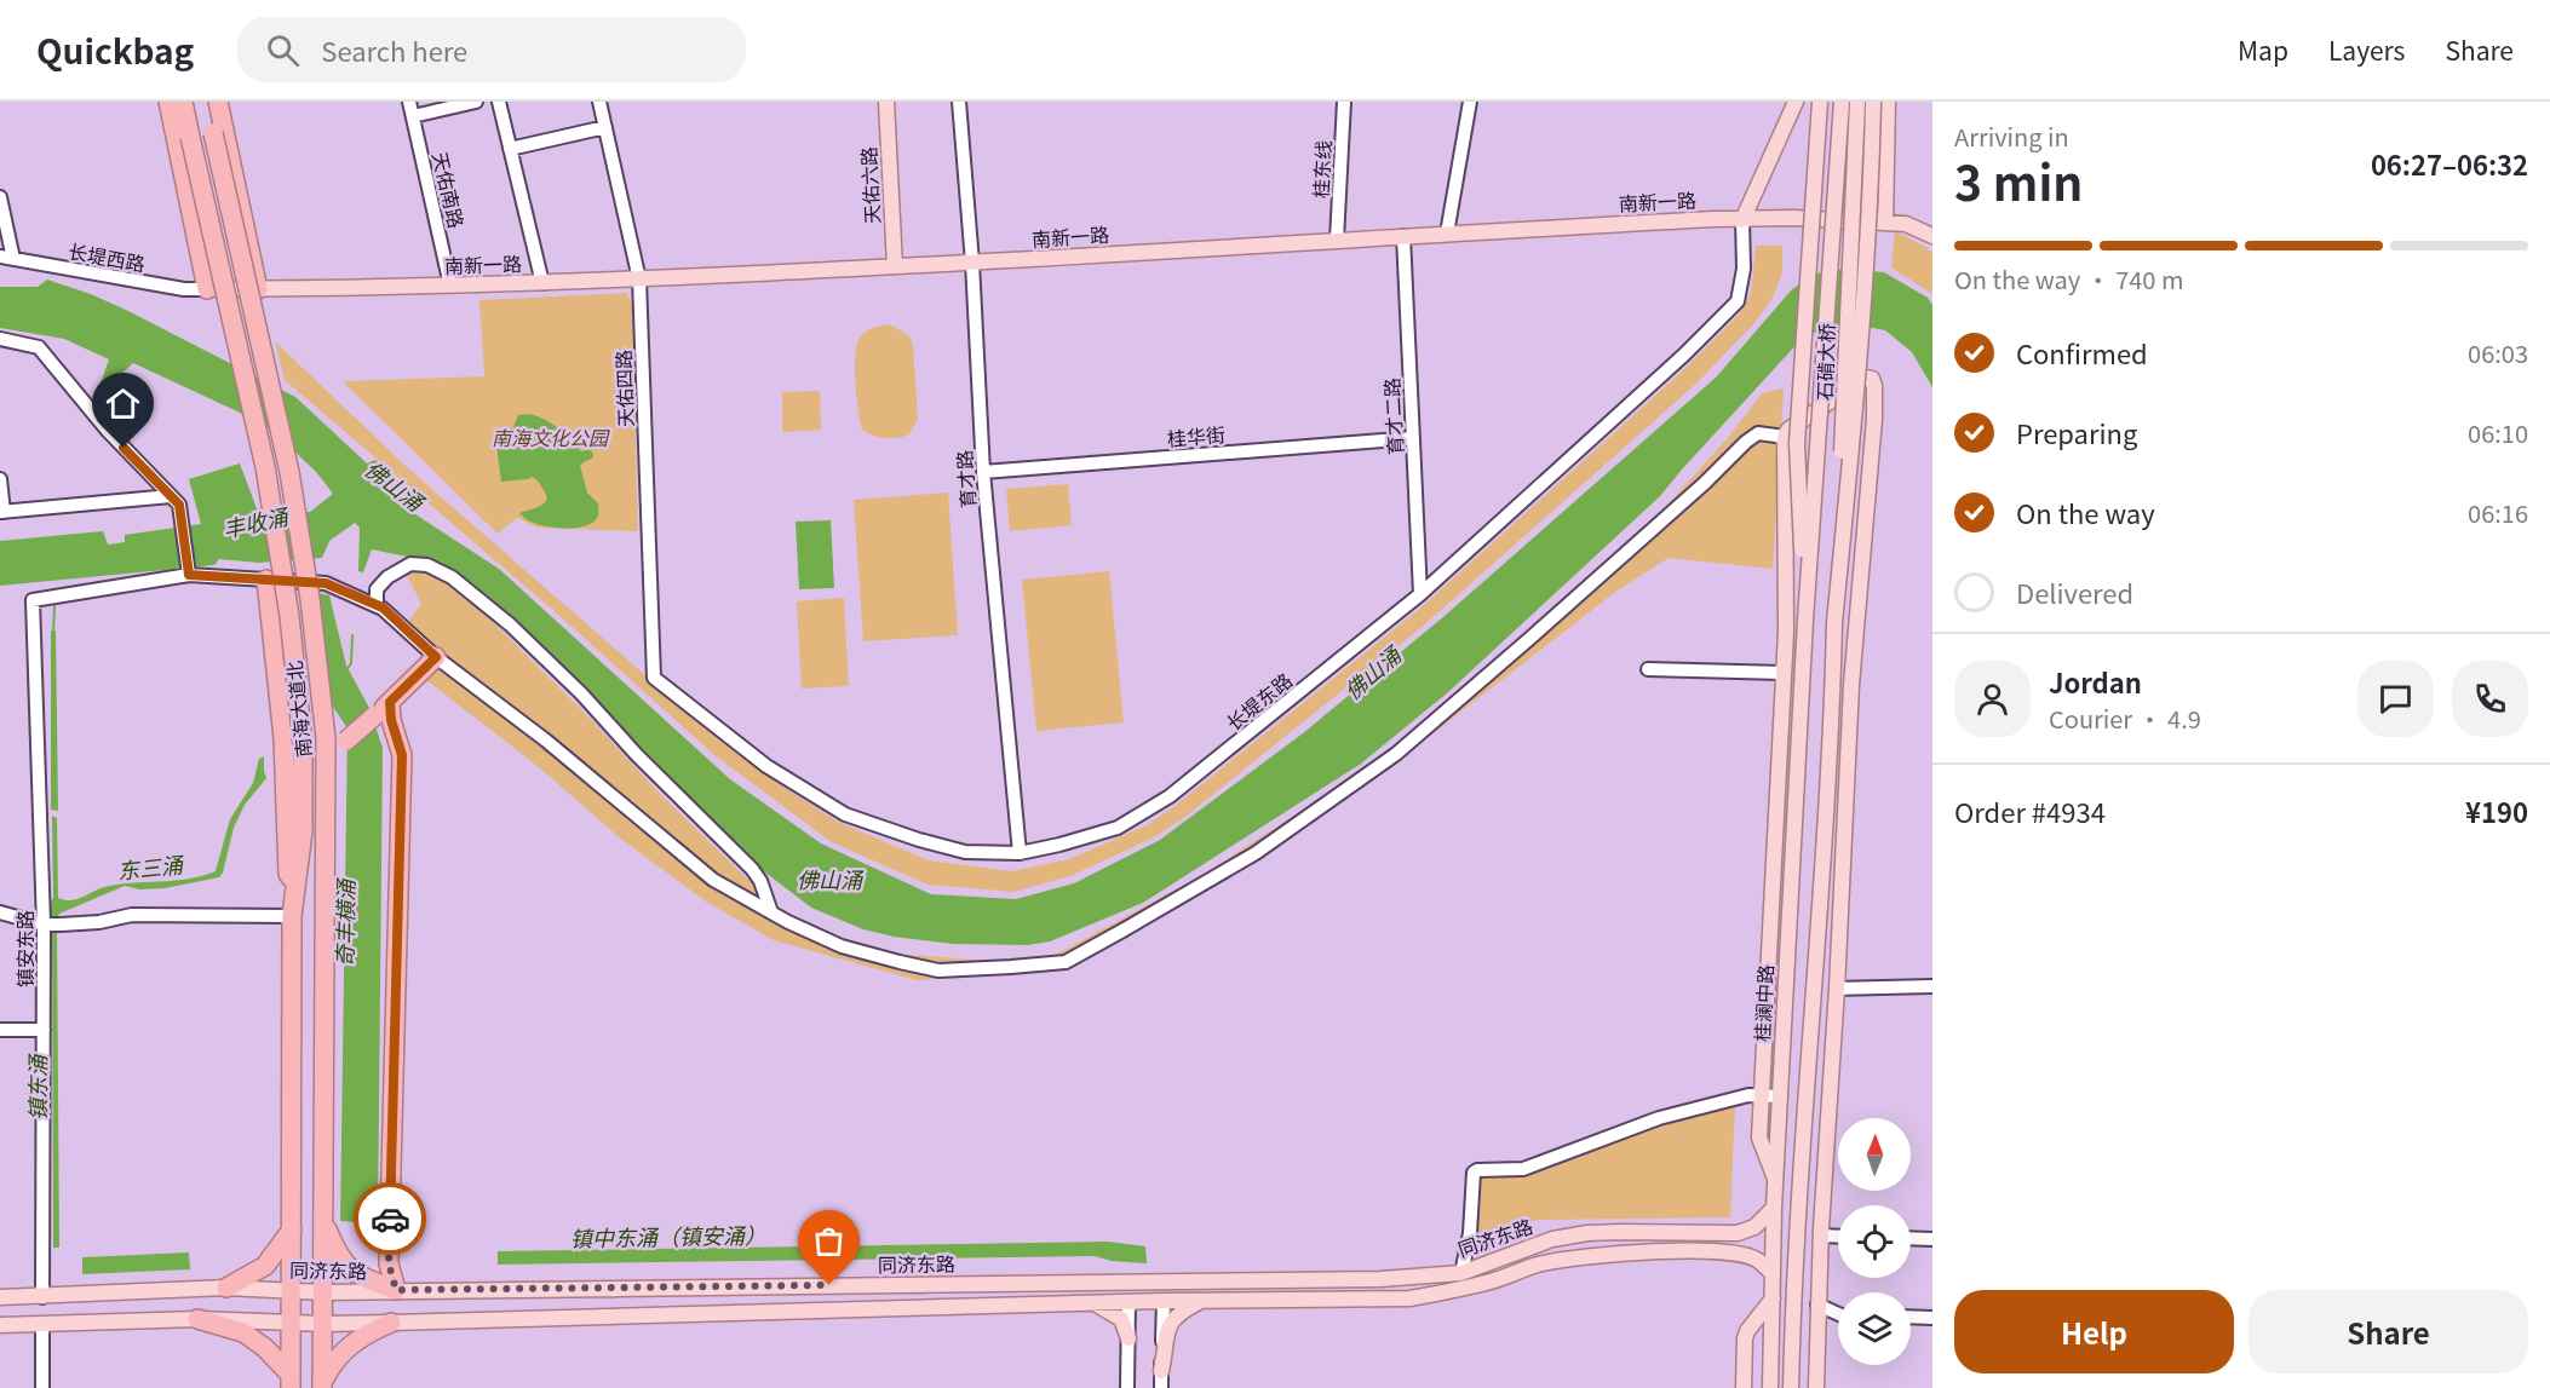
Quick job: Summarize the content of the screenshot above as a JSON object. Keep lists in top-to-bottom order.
{
  "streets": {
    "highway": ["南海大道北"],
    "main road": [
      "天佑六路",
      "南新一路",
      "石𬒔大桥",
      "桂澜中路",
      "同济东路"
    ],
    "street": [
      "桂东线",
      "天佑南路",
      "长堤西路",
      "天佑四路",
      "育才二路",
      "桂华街",
      "育才路",
      "长堤东路",
      "镇安东路"
    ]
  },
  "crossings": [
    ["桂东线", "南新一路"],
    ["天佑六路", "南新一路"],
    ["天佑南路", "南新一路"],
    ["南新一路", "长堤西路"],
    ["南新一路", "天佑四路"],
    ["南新一路", "育才二路"],
    ["南新一路", "育才路"],
    ["南新一路", "长堤东路"],
    ["石𬒔大桥", "桂澜中路"],
    ["天佑四路", "长堤东路"],
    ["育才二路", "桂华街"],
    ["育才二路", "长堤东路"],
    ["桂华街", "育才路"],
    ["育才路", "长堤东路"],
    ["南海大道北", "同济东路"],
    ["镇安东路", "同济东路"],
    ["桂澜中路", "同济东路"]
  ],
  "water": [
    "佛山涌",
    "丰收涌",
    "东三涌",
    "奇丰横涌",
    "镇东涌",
    "镇中东涌（镇安涌）"
  ],
  "parks": ["南海文化公园"],
  "north": "top",
  "page": {
    "header": "Quickbag",
    "search": "Search here",
    "nav": ["Map", "Layers", "Share"],
    "heading": ["3 min", "Arriving in", "06:27–06:32"],
    "panel": [
      "Jordan",
      "Courier · 4.9",
      "Order #4934",
      "¥190"
    ],
    "bar": "On the way · 740 m",
    "list": [
      ["Confirmed", "06:03"],
      ["Preparing", "06:10"],
      ["On the way", "06:16"],
      "Delivered"
    ],
    "buttons": ["Help", "Share"]
  }
}
